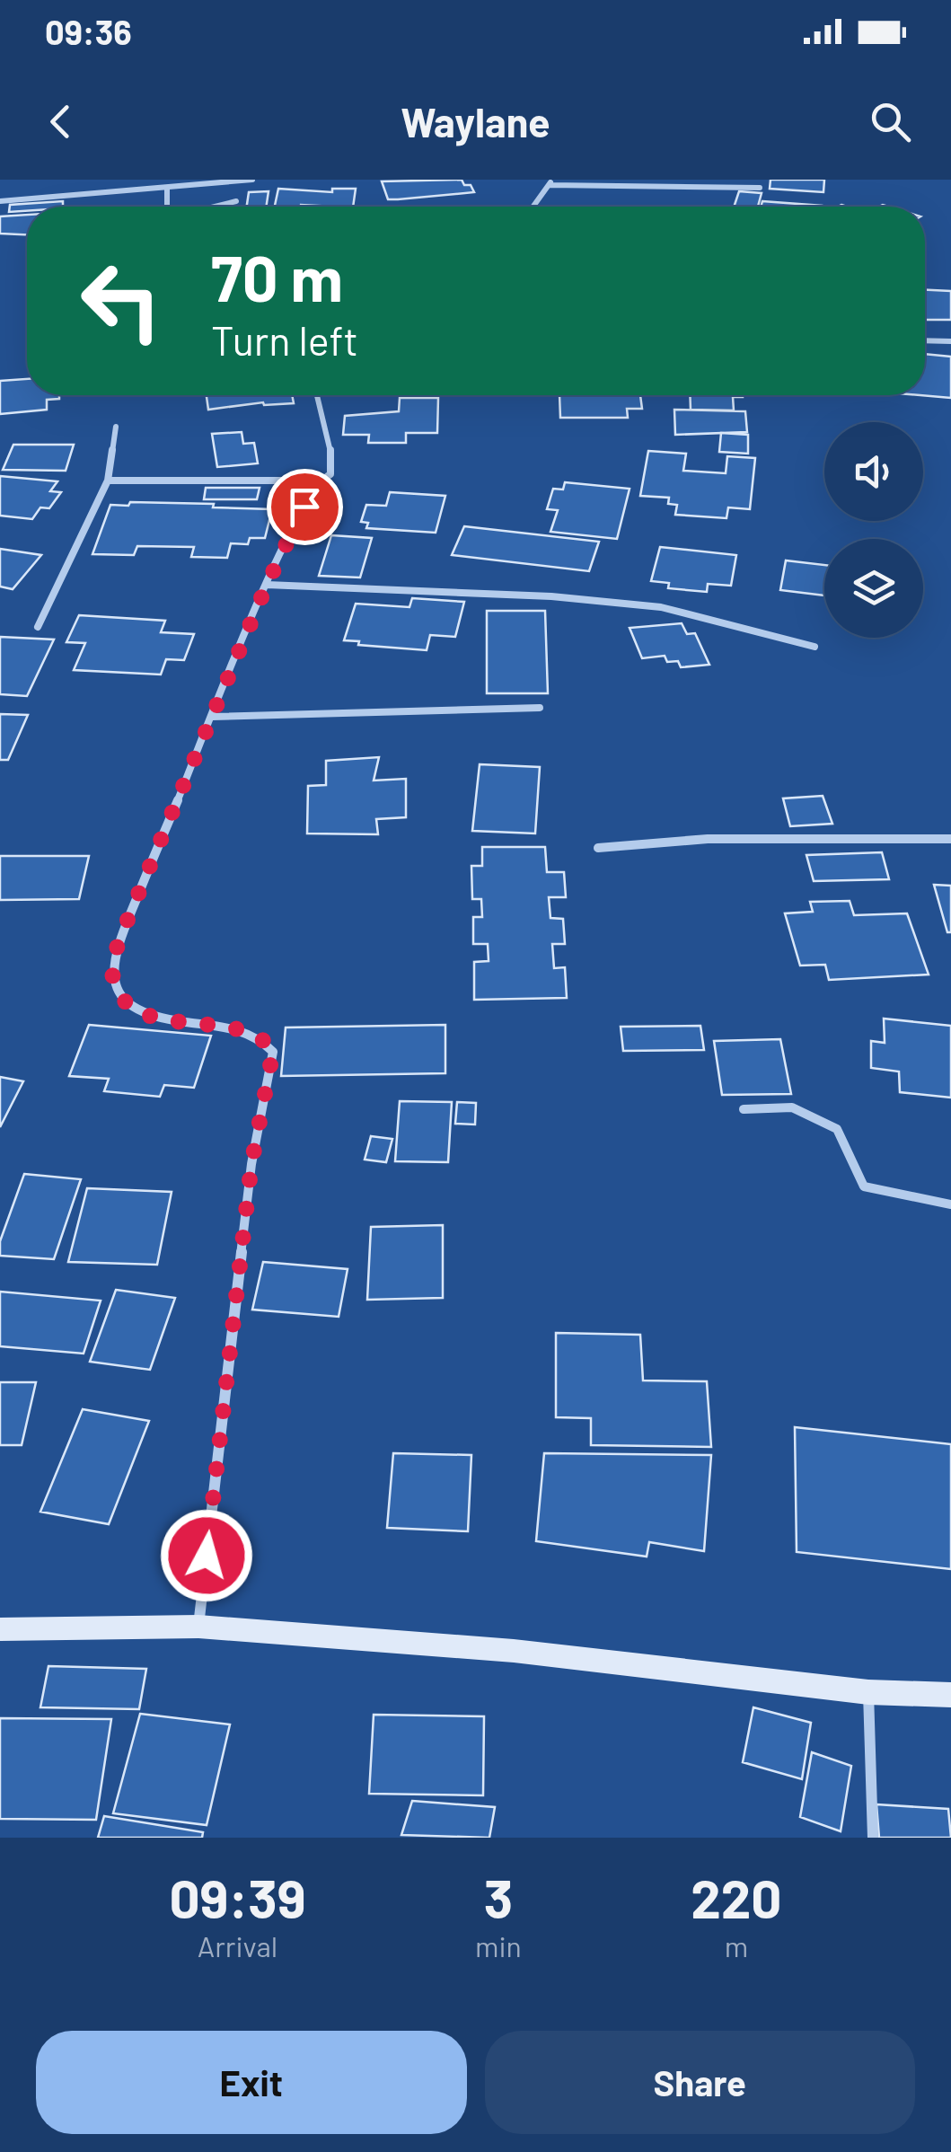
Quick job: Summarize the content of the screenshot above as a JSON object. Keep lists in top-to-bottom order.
{
  "page": {
    "status": "09:36",
    "header": "Waylane",
    "turn": ["70 m", "Turn left"],
    "eta": [
      "09:39",
      "Arrival",
      "3",
      "min",
      "220",
      "m"
    ],
    "buttons": ["Exit", "Share"]
  }
}
